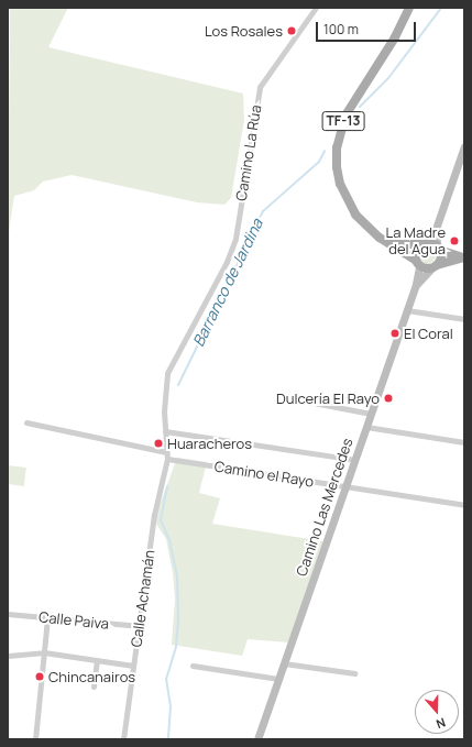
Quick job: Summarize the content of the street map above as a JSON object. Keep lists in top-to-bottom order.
{
  "streets": {
    "main road": ["TF-13", "Camino Las Mercedes"],
    "street": [
      "Camino La Rúa",
      "Camino el Rayo",
      "Calle Achamán",
      "Calle Paiva"
    ]
  },
  "crossings": [
    ["TF-13", "Camino Las Mercedes"],
    ["Camino La Rúa", "Camino el Rayo"],
    ["Camino La Rúa", "Calle Achamán"],
    ["Camino el Rayo", "Camino Las Mercedes"],
    ["Camino el Rayo", "Calle Achamán"],
    ["Calle Achamán", "Calle Paiva"]
  ],
  "water": ["Barranco de Jardina"],
  "places": [
    "Los Rosales",
    "La Madre del Agua",
    "El Coral",
    "Dulcería El Rayo",
    "Huaracheros",
    "Chincanairos"
  ],
  "scale_bar": "100 m",
  "north": "bottom"
}
